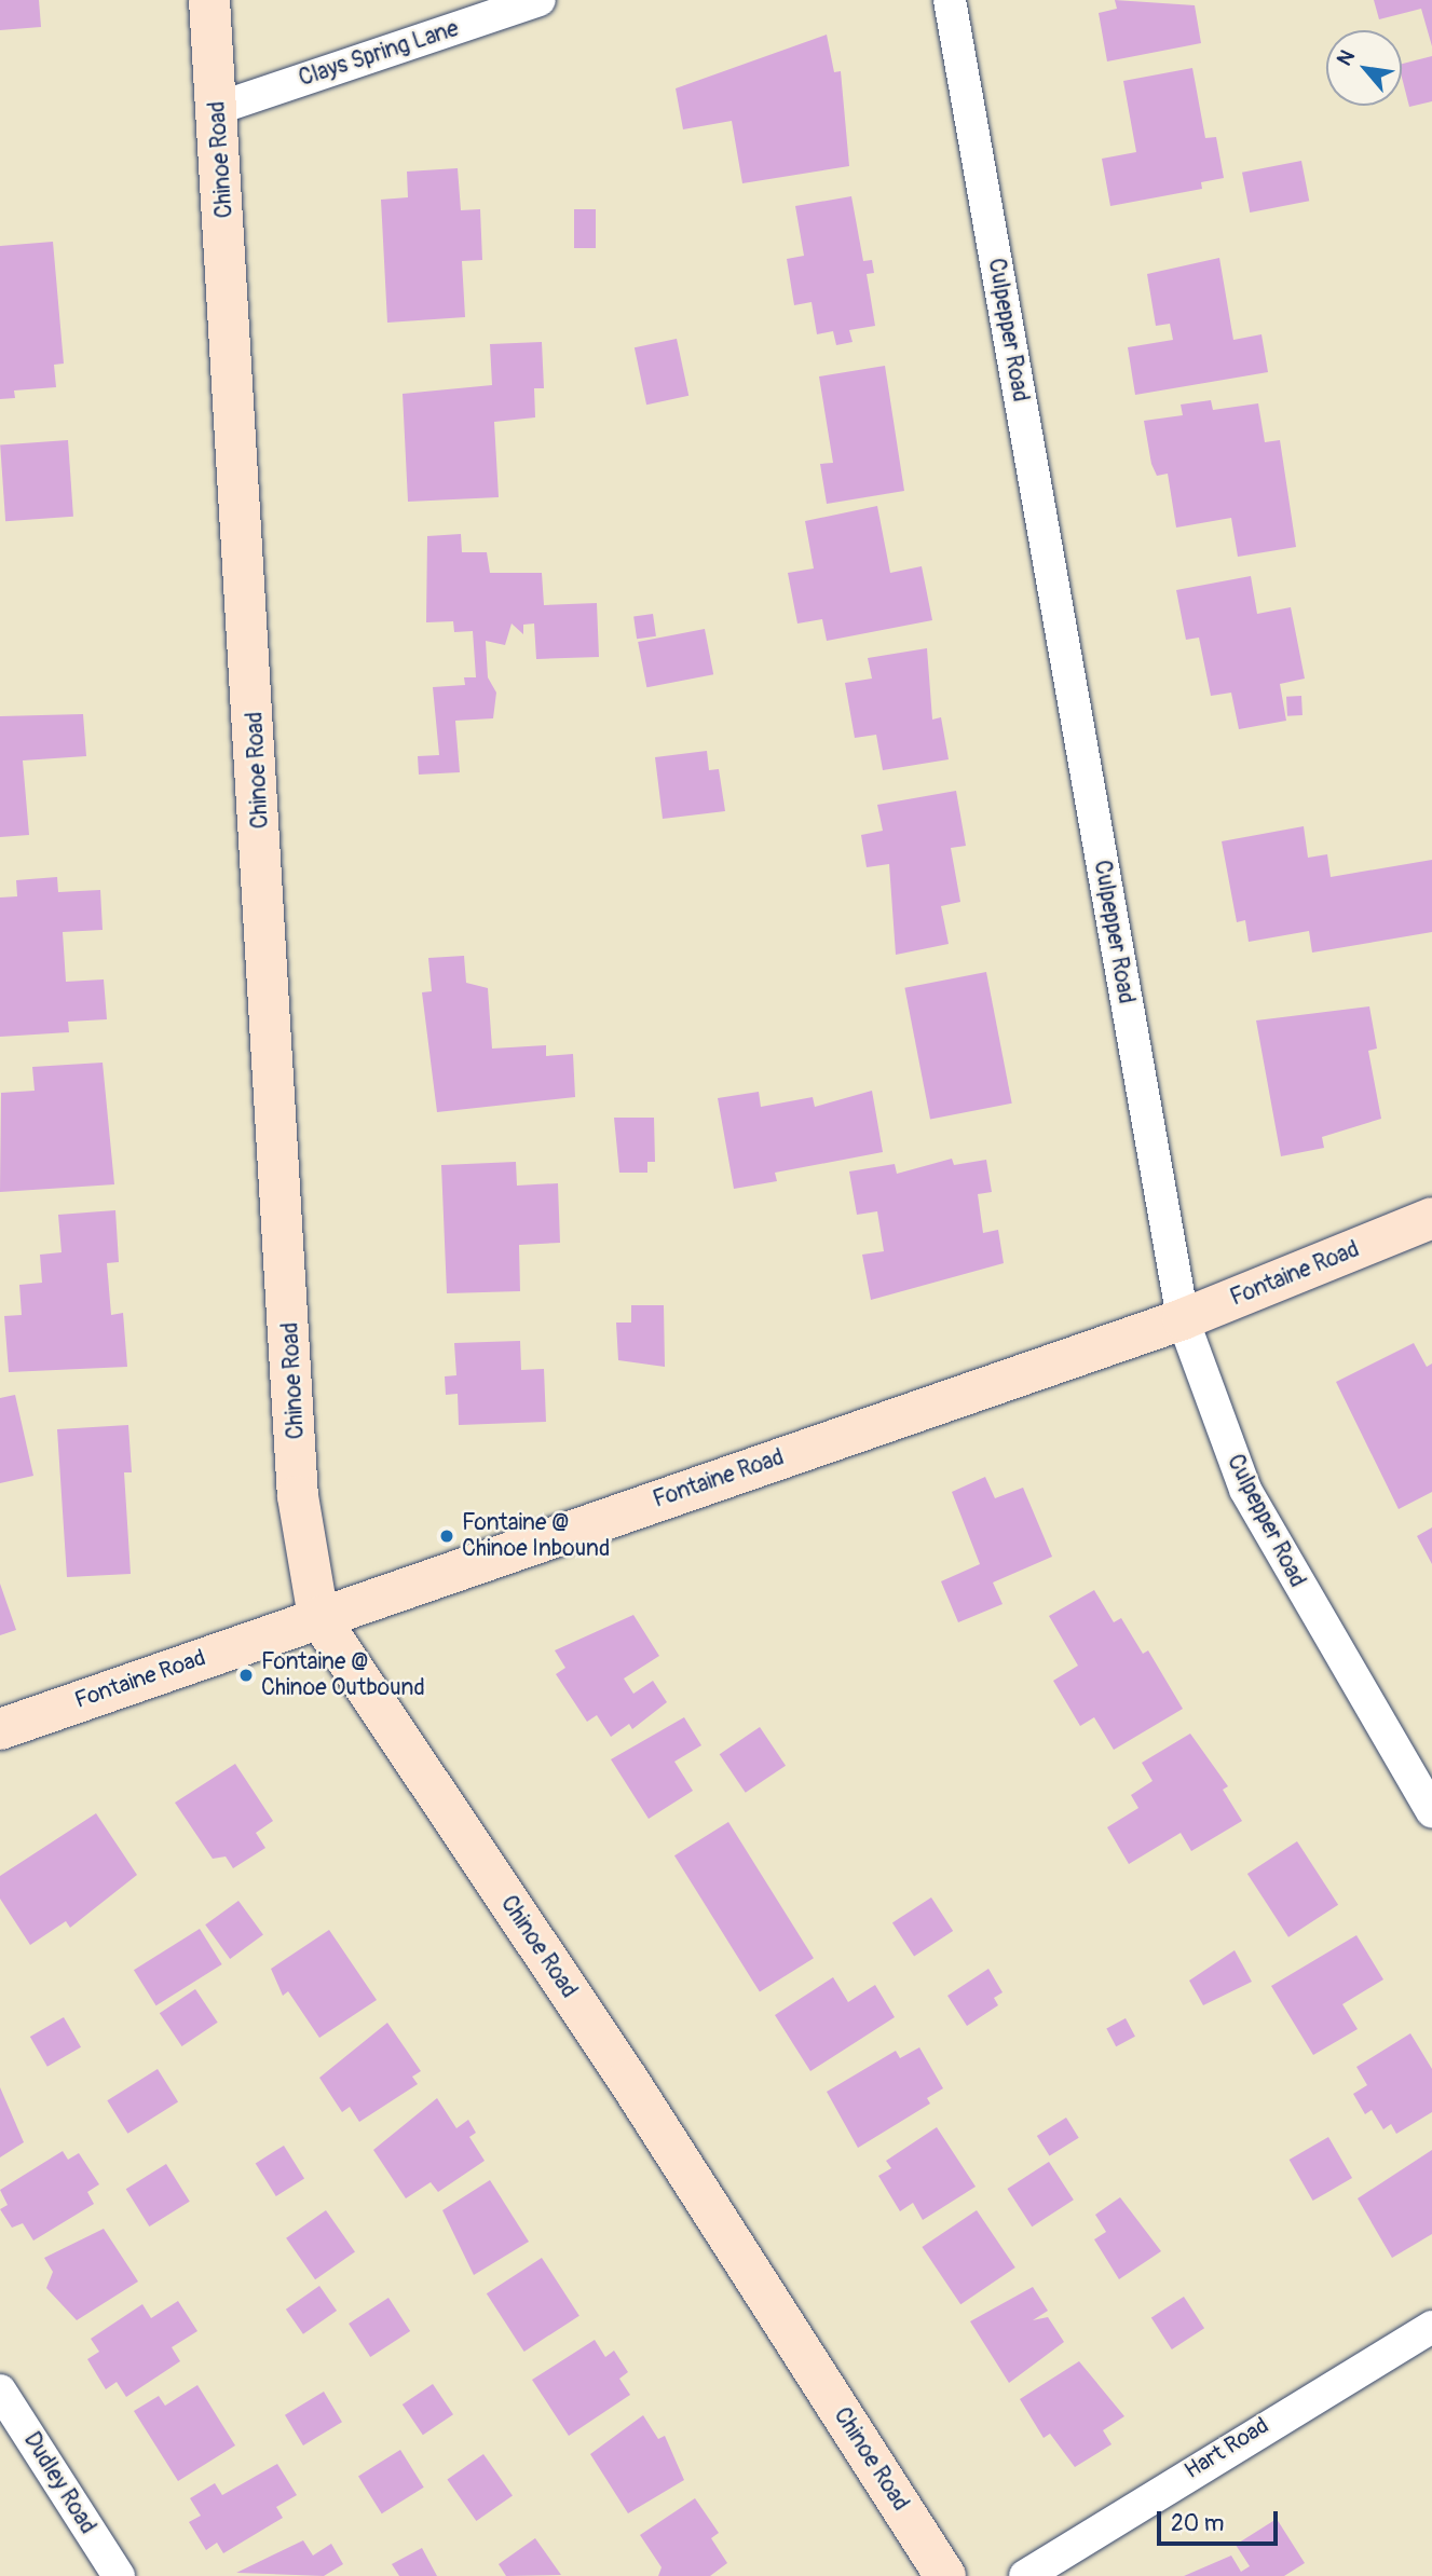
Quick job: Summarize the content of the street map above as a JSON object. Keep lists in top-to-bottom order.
{
  "streets": {
    "street": [
      "Clays Spring Lane",
      "Chinoe Road",
      "Culpepper Road",
      "Fontaine Road",
      "Hart Road",
      "Dudley Road"
    ]
  },
  "crossings": [
    ["Clays Spring Lane", "Chinoe Road"],
    ["Chinoe Road", "Fontaine Road"],
    ["Culpepper Road", "Fontaine Road"]
  ],
  "places": ["Fontaine @ Chinoe Inbound", "Fontaine @ Chinoe Outbound"],
  "scale_bar": "20 m",
  "north": "top left"
}
